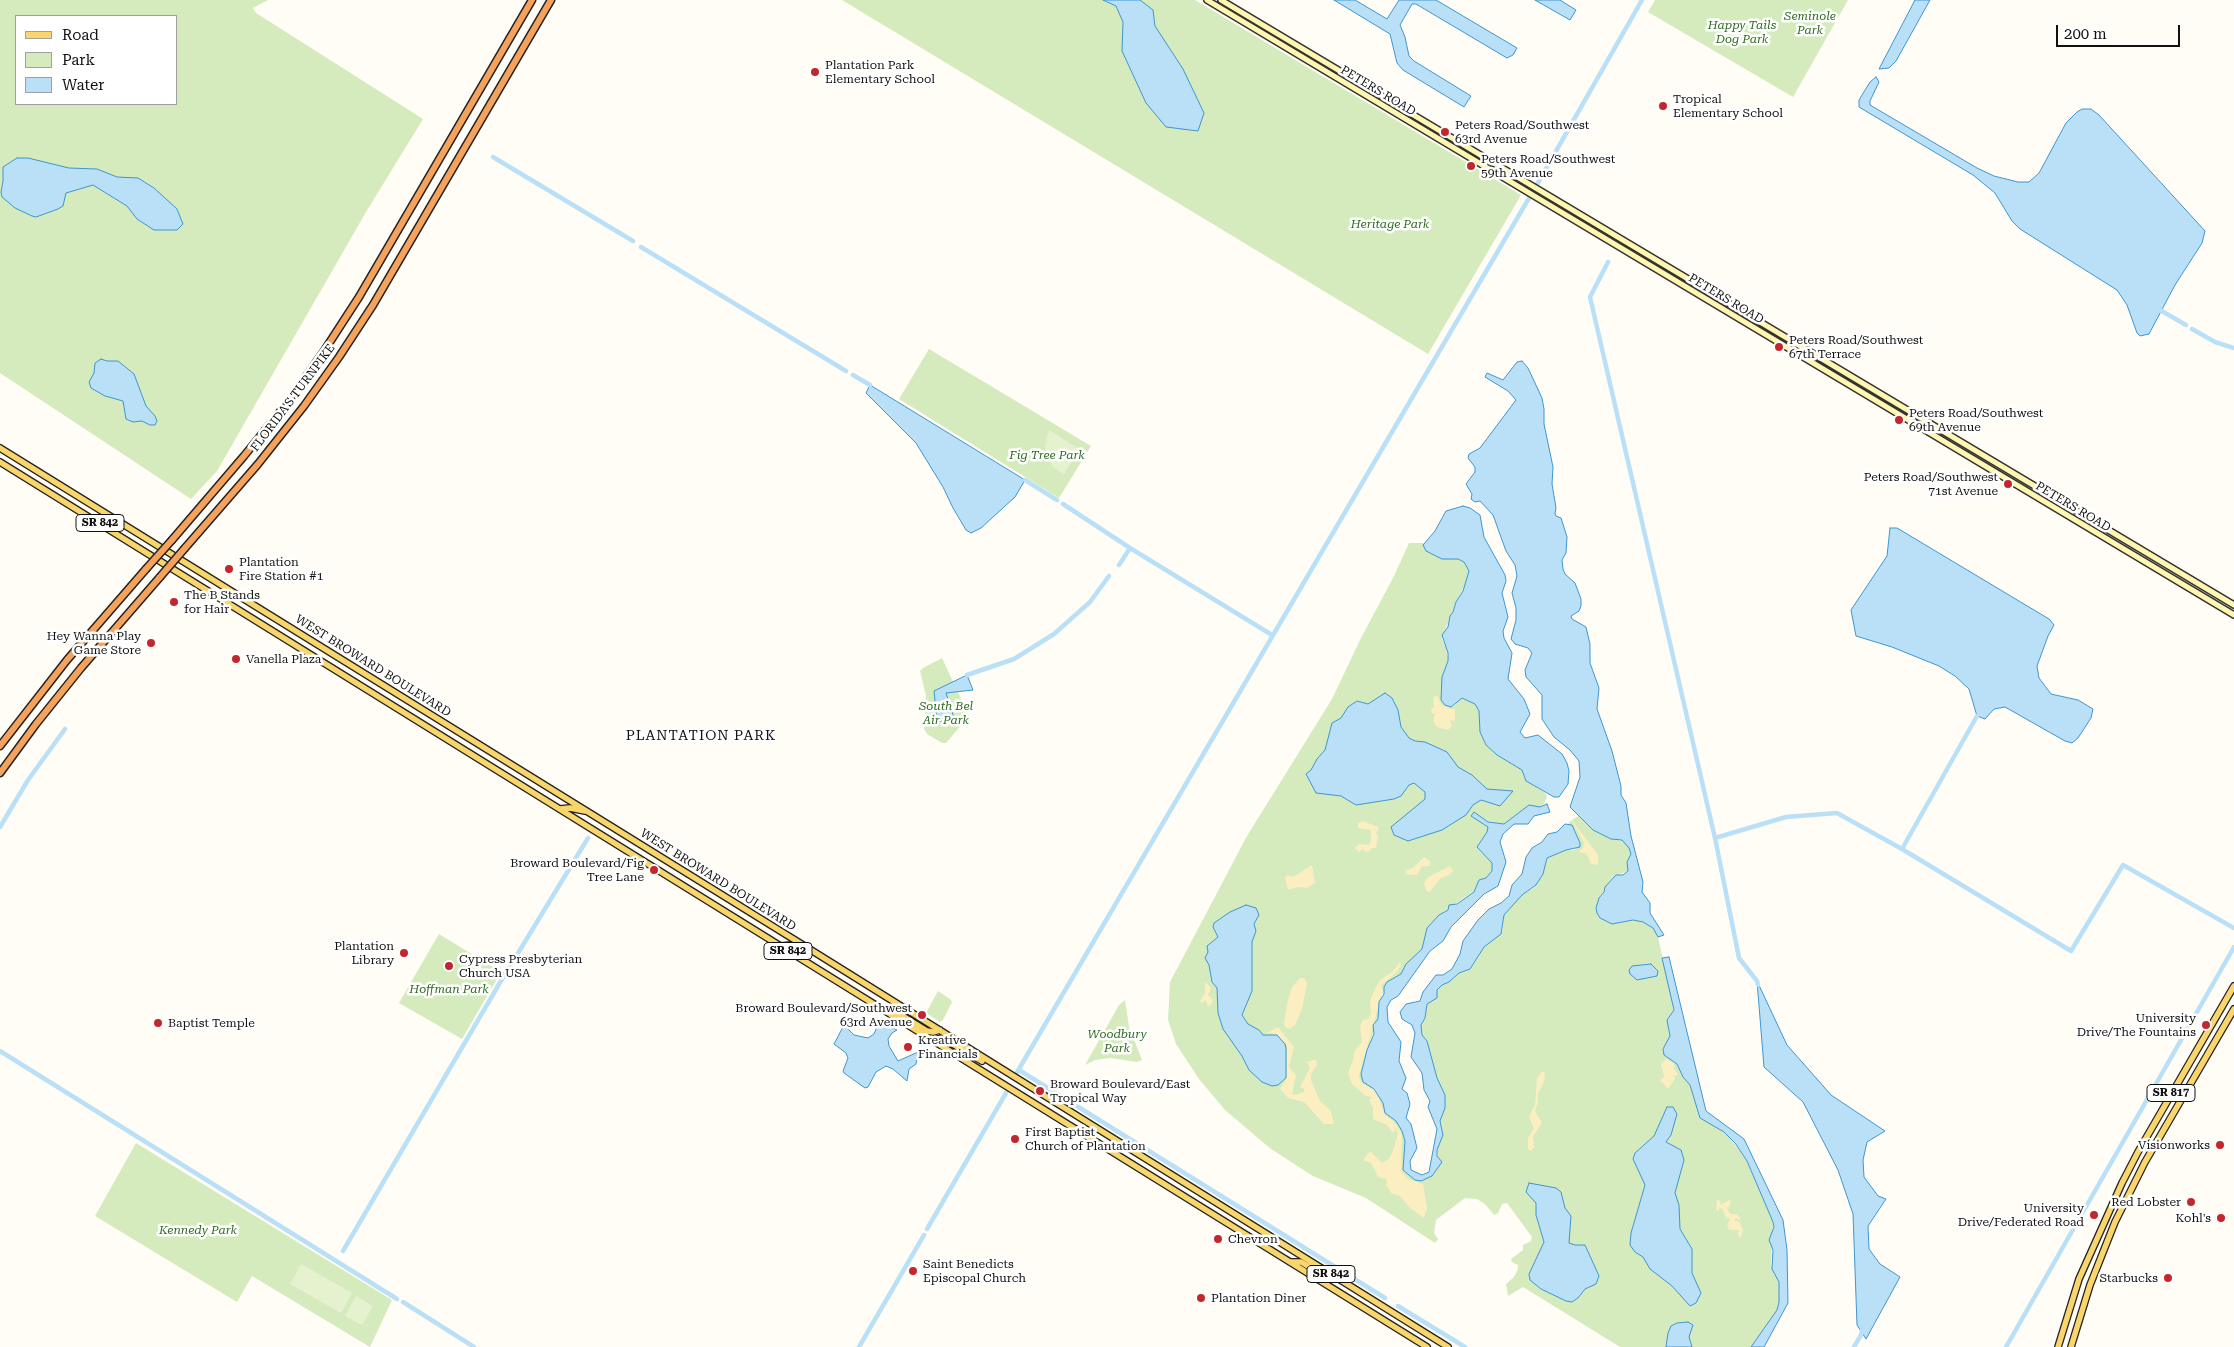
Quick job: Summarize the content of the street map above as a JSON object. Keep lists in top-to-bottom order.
{
  "streets": {
    "highway": ["FLORIDA'S TURNPIKE"],
    "main road": [
      "PETERS ROAD",
      "SR 842",
      "WEST BROWARD BOULEVARD",
      "SR 817"
    ]
  },
  "districts": ["PLANTATION PARK"],
  "parks": [
    "Seminole Park",
    "Happy Tails Dog Park",
    "Heritage Park",
    "Fig Tree Park",
    "South Bel Air Park",
    "Hoffman Park",
    "Woodbury Park",
    "Kennedy Park"
  ],
  "places": [
    "Plantation Park Elementary School",
    "Tropical Elementary School",
    "Peters Road/Southwest 63rd Avenue",
    "Peters Road/Southwest 59th Avenue",
    "Peters Road/Southwest 67th Terrace",
    "Peters Road/Southwest 69th Avenue",
    "Peters Road/Southwest 71st Avenue",
    "Plantation Fire Station #1",
    "The B Stands for Hair",
    "Hey Wanna Play Game Store",
    "Vanella Plaza",
    "Broward Boulevard/Fig Tree Lane",
    "Plantation Library",
    "Cypress Presbyterian Church USA",
    "Broward Boulevard/Southwest 63rd Avenue",
    "Baptist Temple",
    "University Drive/The Fountains",
    "Kreative Financials",
    "Broward Boulevard/East Tropical Way",
    "First Baptist Church of Plantation",
    "Visionworks",
    "Red Lobster",
    "University Drive/Federated Road",
    "Kohl's",
    "Chevron",
    "Saint Benedicts Episcopal Church",
    "Starbucks",
    "Plantation Diner"
  ],
  "legend": ["Road", "Park", "Water"],
  "scale_bar": "200 m"
}
